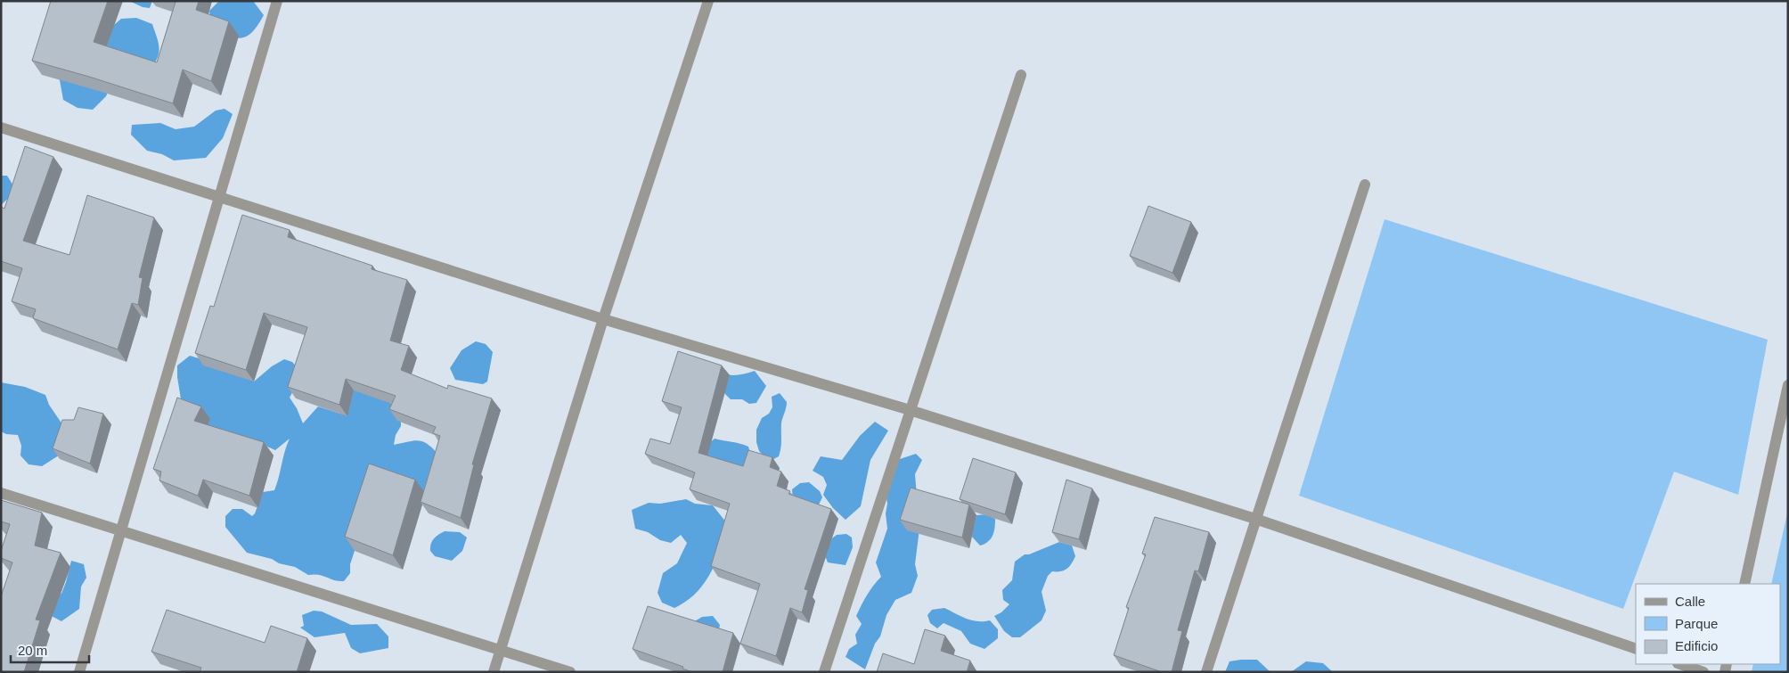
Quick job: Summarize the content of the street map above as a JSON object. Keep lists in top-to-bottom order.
{
  "legend": ["Calle", "Parque", "Edificio"],
  "scale_bar": "20 m"
}
